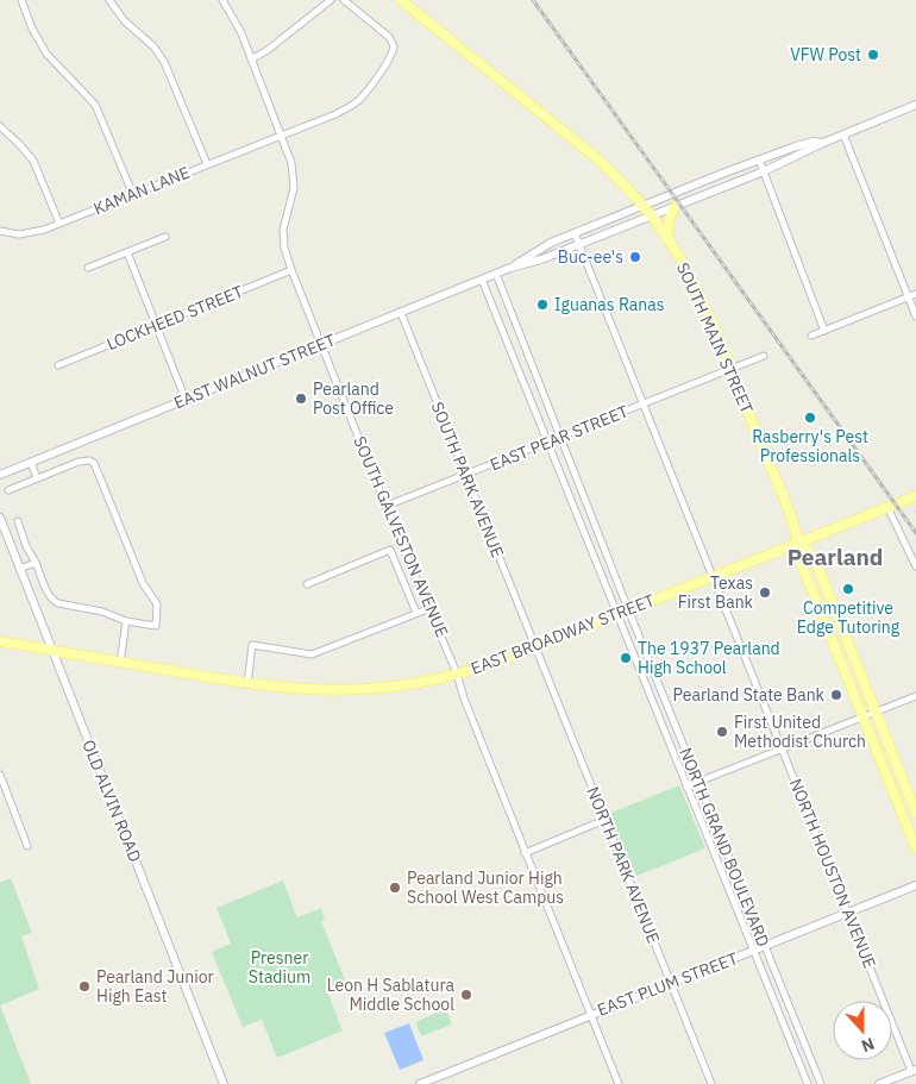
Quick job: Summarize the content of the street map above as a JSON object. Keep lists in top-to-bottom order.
{
  "streets": {
    "main road": ["SOUTH MAIN STREET", "EAST BROADWAY STREET"],
    "street": [
      "KAMAN LANE",
      "LOCKHEED STREET",
      "EAST WALNUT STREET",
      "EAST PEAR STREET",
      "SOUTH PARK AVENUE",
      "SOUTH GALVESTON AVENUE",
      "OLD ALVIN ROAD",
      "NORTH GRAND BOULEVARD",
      "NORTH PARK AVENUE",
      "NORTH HOUSTON AVENUE",
      "EAST PLUM STREET"
    ]
  },
  "crossings": [
    ["KAMAN LANE", "SOUTH GALVESTON AVENUE"],
    ["LOCKHEED STREET", "SOUTH GALVESTON AVENUE"],
    ["SOUTH MAIN STREET", "EAST WALNUT STREET"],
    ["SOUTH MAIN STREET", "EAST PEAR STREET"],
    ["SOUTH MAIN STREET", "EAST BROADWAY STREET"],
    ["EAST WALNUT STREET", "SOUTH PARK AVENUE"],
    ["EAST WALNUT STREET", "SOUTH GALVESTON AVENUE"],
    ["EAST WALNUT STREET", "NORTH GRAND BOULEVARD"],
    ["EAST WALNUT STREET", "NORTH HOUSTON AVENUE"],
    ["EAST PEAR STREET", "SOUTH PARK AVENUE"],
    ["EAST PEAR STREET", "SOUTH GALVESTON AVENUE"],
    ["EAST PEAR STREET", "NORTH GRAND BOULEVARD"],
    ["EAST PEAR STREET", "NORTH HOUSTON AVENUE"],
    ["SOUTH PARK AVENUE", "EAST BROADWAY STREET"],
    ["SOUTH PARK AVENUE", "NORTH PARK AVENUE"],
    ["SOUTH GALVESTON AVENUE", "EAST BROADWAY STREET"],
    ["SOUTH GALVESTON AVENUE", "EAST PLUM STREET"],
    ["EAST BROADWAY STREET", "OLD ALVIN ROAD"],
    ["EAST BROADWAY STREET", "NORTH GRAND BOULEVARD"],
    ["EAST BROADWAY STREET", "NORTH PARK AVENUE"],
    ["EAST BROADWAY STREET", "NORTH HOUSTON AVENUE"],
    ["NORTH GRAND BOULEVARD", "EAST PLUM STREET"],
    ["NORTH PARK AVENUE", "EAST PLUM STREET"],
    ["NORTH HOUSTON AVENUE", "EAST PLUM STREET"]
  ],
  "districts": ["Pearland"],
  "parks": ["Presner Stadium"],
  "places": [
    "VFW Post",
    "Buc-ee's",
    "Iguanas Ranas",
    "Pearland Post Office",
    "Rasberry's Pest Professionals",
    "Competitive Edge Tutoring",
    "Texas First Bank",
    "The 1937 Pearland High School",
    "Pearland State Bank",
    "First United Methodist Church",
    "Pearland Junior High School West Campus",
    "Pearland Junior High East",
    "Leon H Sablatura Middle School"
  ],
  "north": "bottom"
}
